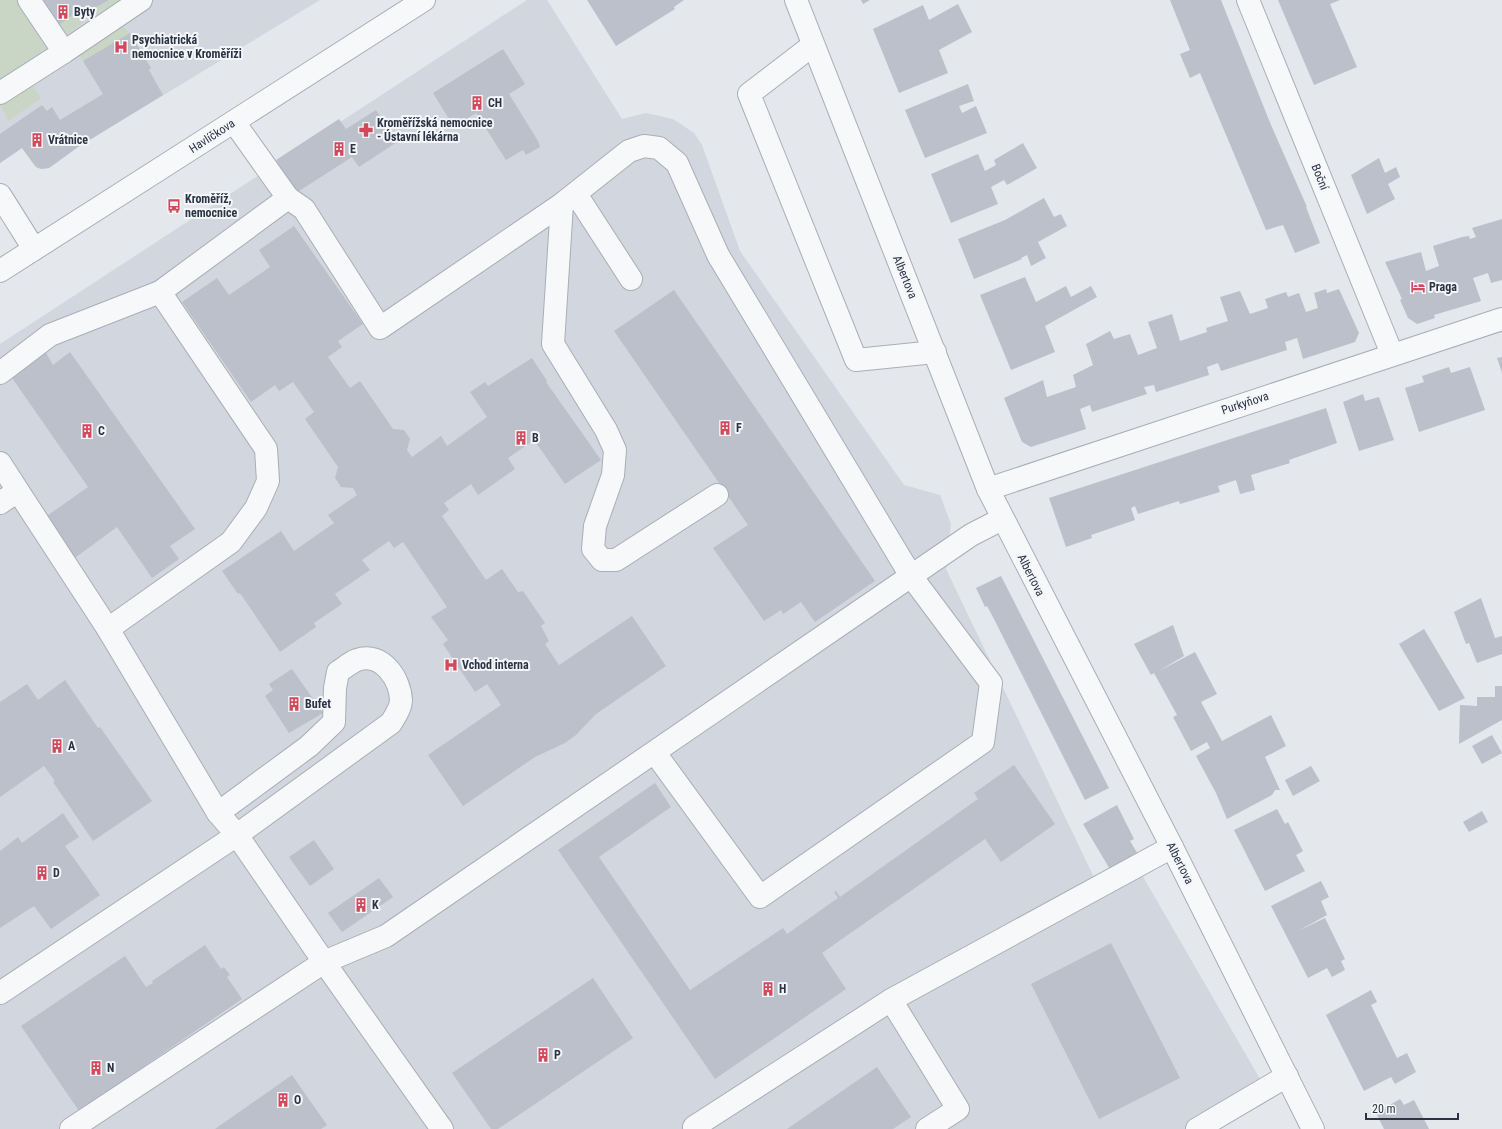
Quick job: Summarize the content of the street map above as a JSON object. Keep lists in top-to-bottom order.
{
  "streets": {
    "street": [
      "Havlíčkova",
      "Boční",
      "Albertova",
      "Purkyňova"
    ]
  },
  "crossings": [
    ["Boční", "Purkyňova"],
    ["Albertova", "Purkyňova"]
  ],
  "places": {
    "building": [
      "Byty",
      "CH",
      "Vrátnice",
      "E",
      "F",
      "C",
      "B",
      "Bufet",
      "A",
      "D",
      "K",
      "H",
      "P",
      "N",
      "O"
    ],
    "hospital": ["Psychiatrická nemocnice v Kroměříži", "Vchod interna"],
    "pharmacy": ["Kroměřížská nemocnice - Ústavní lékárna"],
    "bus stop": ["Kroměříž, nemocnice"],
    "hotel": ["Praga"]
  },
  "scale_bar": "20 m"
}
